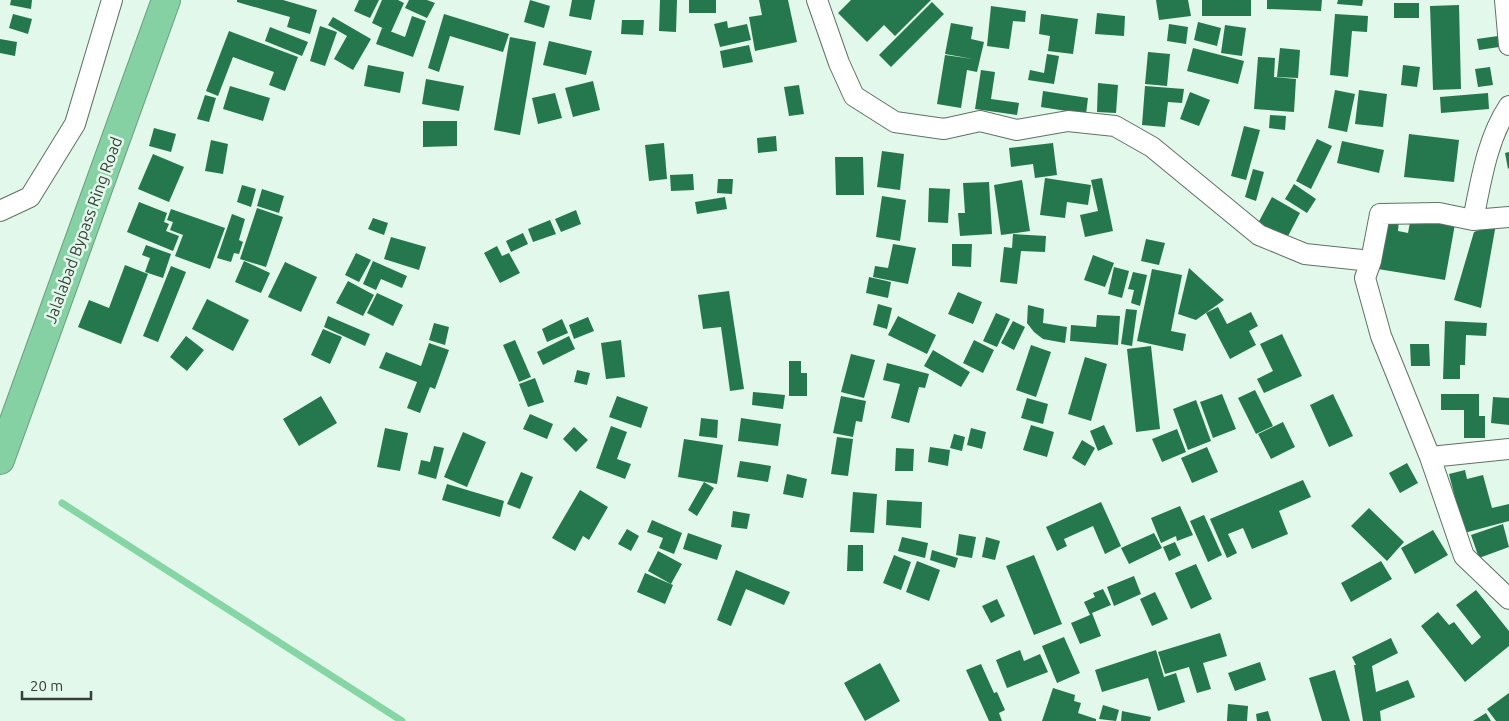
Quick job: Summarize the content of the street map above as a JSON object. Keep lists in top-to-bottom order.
{
  "streets": {
    "highway": ["Jalalabad Bypass Ring Road"]
  },
  "scale_bar": "20 m"
}
